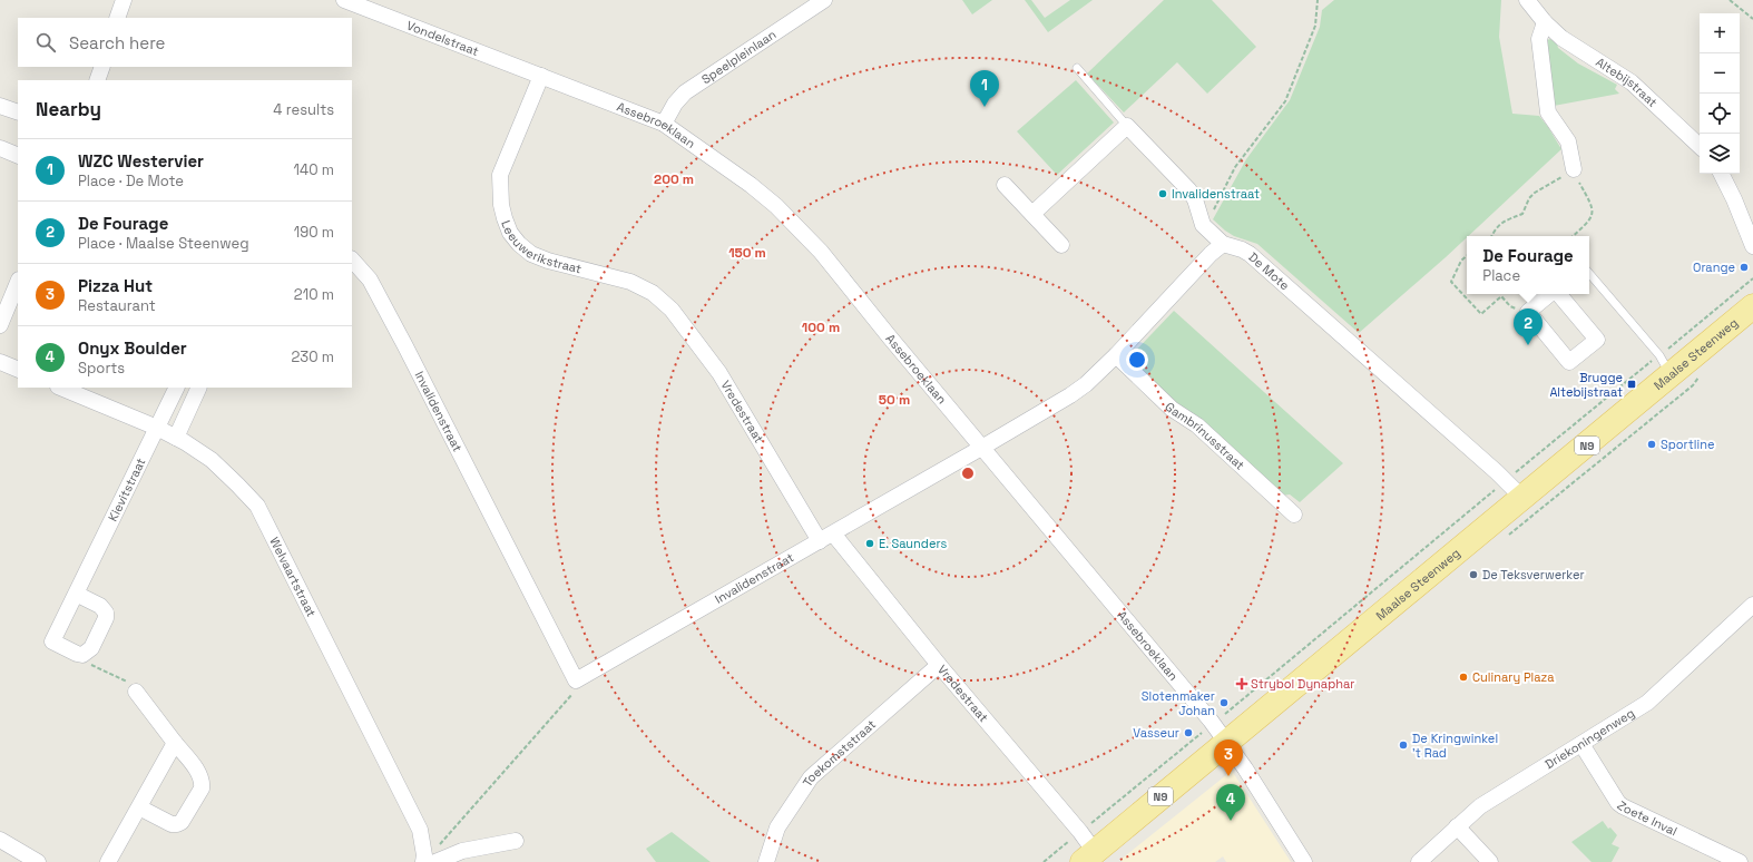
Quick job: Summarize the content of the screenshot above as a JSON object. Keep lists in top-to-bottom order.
{
  "streets": {
    "main road": ["Maalse Steenweg", "N9"],
    "street": [
      "Vondelstraat",
      "Speelpleinlaan",
      "Altebijstraat",
      "Assebroeklaan",
      "Leeuwerikstraat",
      "De Mote",
      "Invalidenstraat",
      "Vredestraat",
      "Gambrinusstraat",
      "Kievitstraat",
      "Welvaartstraat",
      "Driekoningenweg",
      "Toekomststraat",
      "Zoete Inval"
    ]
  },
  "crossings": [
    ["Vondelstraat", "Assebroeklaan"],
    ["Vondelstraat", "Leeuwerikstraat"],
    ["Speelpleinlaan", "Assebroeklaan"],
    ["Assebroeklaan", "Leeuwerikstraat"],
    ["Assebroeklaan", "Maalse Steenweg"],
    ["Assebroeklaan", "Invalidenstraat"],
    ["Leeuwerikstraat", "Vredestraat"],
    ["De Mote", "Maalse Steenweg"],
    ["De Mote", "Invalidenstraat"],
    ["Maalse Steenweg", "Vredestraat"],
    ["Invalidenstraat", "Vredestraat"],
    ["Invalidenstraat", "Gambrinusstraat"],
    ["Vredestraat", "Toekomststraat"],
    ["Kievitstraat", "Welvaartstraat"],
    ["Driekoningenweg", "Zoete Inval"]
  ],
  "places": {
    "other": [
      "Invalidenstraat",
      "Orange",
      "Sportline",
      "E. Saunders",
      "De Teksverwerker",
      "Culinary Plaza",
      "Slotenmaker Johan",
      "Vasseur",
      "De Kringwinkel 't Rad"
    ],
    "transit": ["Brugge Altebijstraat"],
    "health": ["Strybol Dynaphar"]
  },
  "page": {
    "map_buttons": ["+", "−"],
    "search": "Search here",
    "pins": [
      "1",
      "2",
      "3",
      "4"
    ],
    "heading": ["Nearby", "4 results"],
    "list": [
      {
        "mark": "1",
        "name": "WZC Westervier",
        "note": "Place · De Mote",
        "value": "140 m"
      },
      {
        "mark": "2",
        "name": "De Fourage",
        "note": "Place · Maalse Steenweg",
        "value": "190 m"
      },
      {
        "mark": "3",
        "name": "Pizza Hut",
        "note": "Restaurant",
        "value": "210 m"
      },
      {
        "mark": "4",
        "name": "Onyx Boulder",
        "note": "Sports",
        "value": "230 m"
      }
    ],
    "popup": ["De Fourage", "Place"]
  },
  "rings": [
    "200 m",
    "150 m",
    "100 m",
    "50 m"
  ]
}
